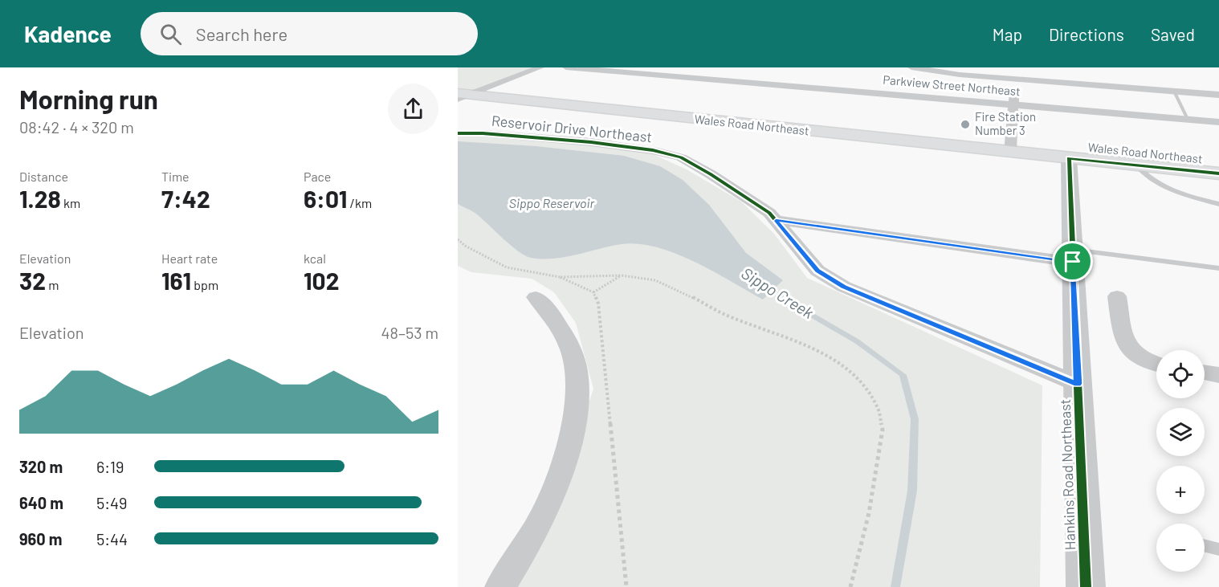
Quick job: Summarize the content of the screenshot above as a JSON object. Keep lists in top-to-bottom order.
{
  "streets": {
    "main road": ["Wales Road Northeast"],
    "street": ["Parkview Street Northeast", "Reservoir Drive Northeast", "Hankins Road Northeast"]
  },
  "crossings": [
    ["Wales Road Northeast", "Hankins Road Northeast"],
    ["Reservoir Drive Northeast", "Hankins Road Northeast"]
  ],
  "water": ["Sippo Reservoir", "Sippo Creek"],
  "places": ["Fire Station Number 3"],
  "page": {
    "header": "Kadence",
    "search": "Search here",
    "nav": ["Map", "Directions", "Saved"],
    "heading": ["Morning run", "08:42 · 4 × 320 m"],
    "stats": [
      ["Distance", "1.28 km"],
      ["Time", "7:42"],
      ["Pace", "6:01 /km"],
      ["Elevation", "32 m"],
      ["Heart rate", "161 bpm"],
      ["kcal", "102"]
    ],
    "chart": ["Elevation", "48–53 m"],
    "map_buttons": ["+", "−"],
    "list": [
      {
        "name": "320 m",
        "note": "6:19"
      },
      {
        "name": "640 m",
        "note": "5:49"
      },
      {
        "name": "960 m",
        "note": "5:44"
      }
    ]
  }
}
